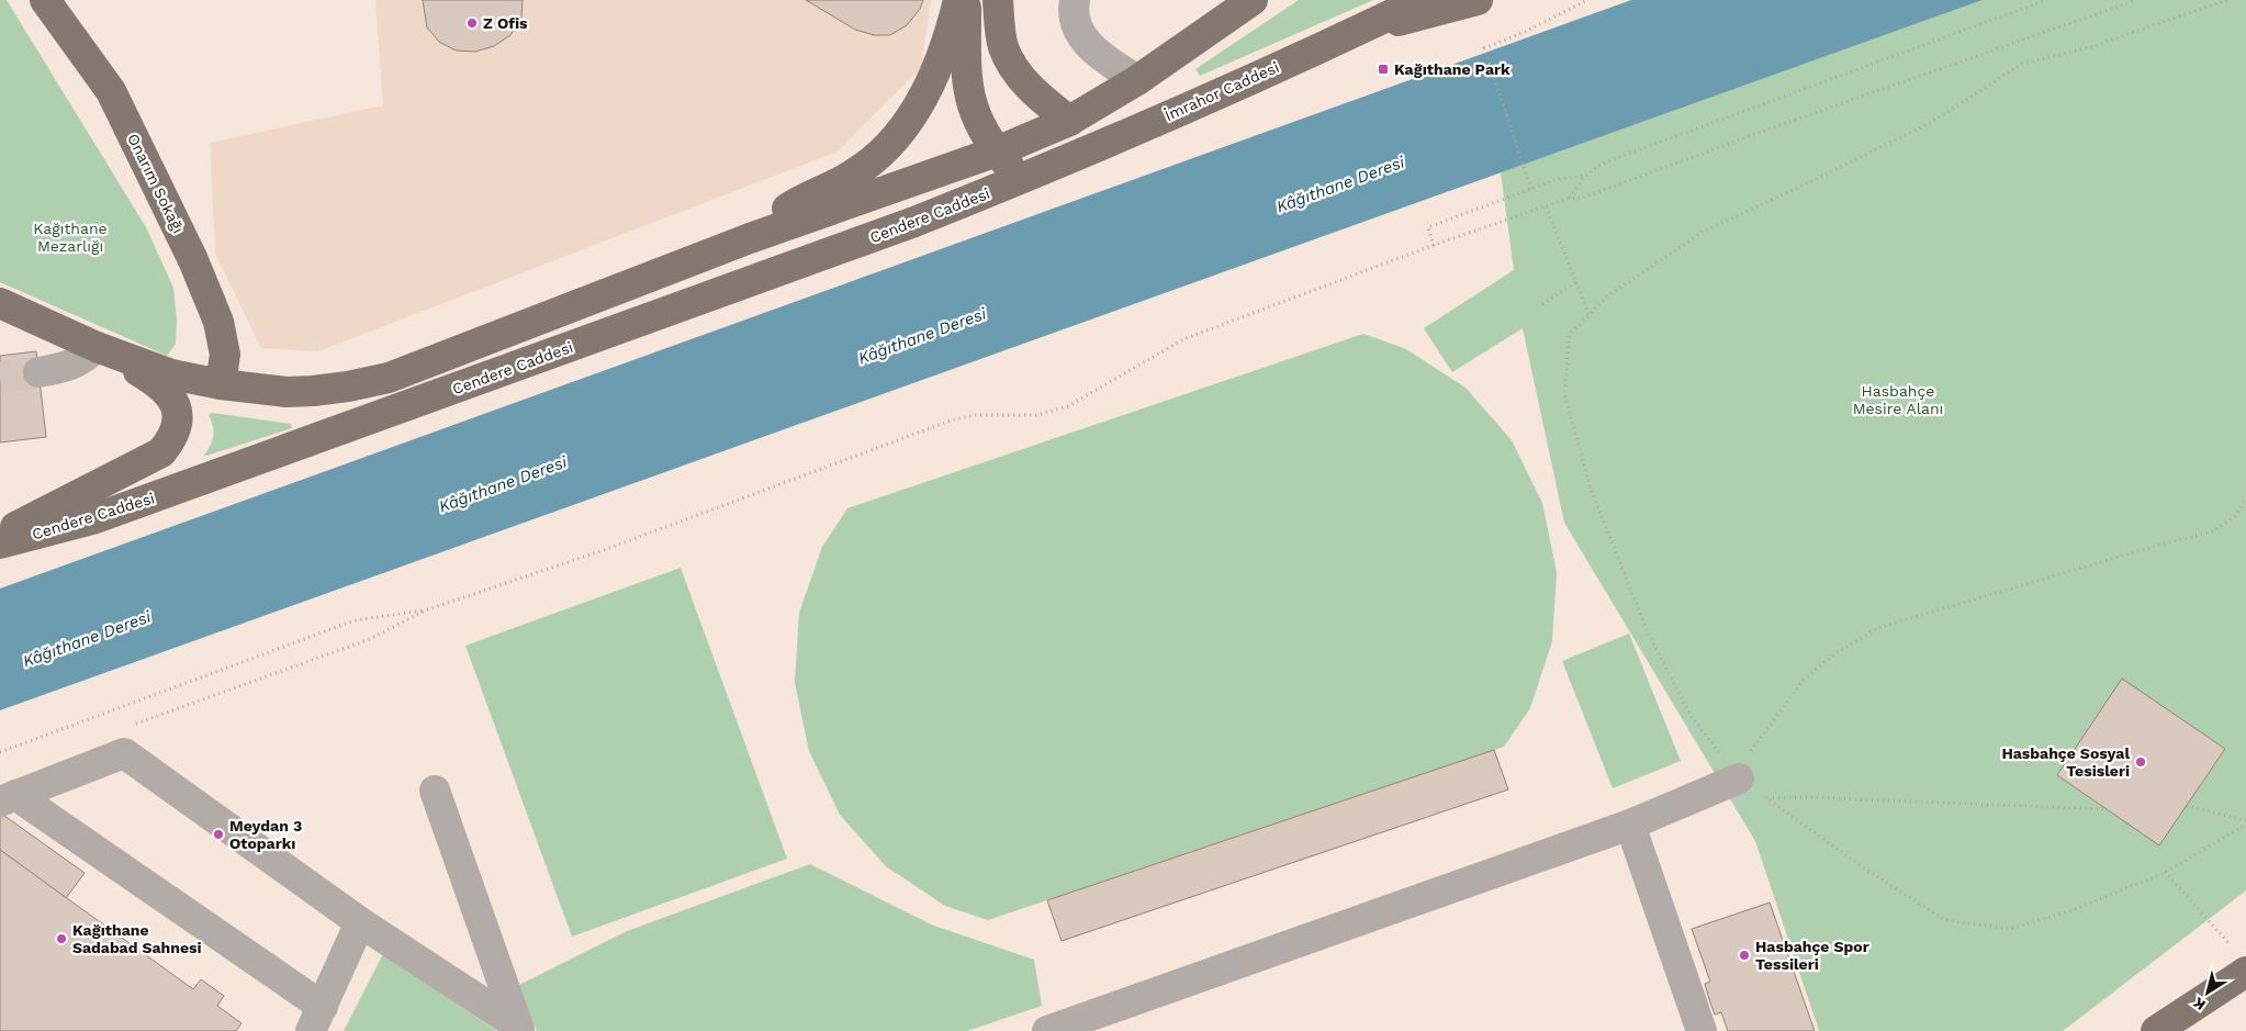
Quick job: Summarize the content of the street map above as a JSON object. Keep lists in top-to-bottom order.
{
  "streets": {
    "main road": ["İmrahor Caddesi", "Onarım Sokağı", "Cendere Caddesi"]
  },
  "crossings": [
    ["İmrahor Caddesi", "Cendere Caddesi"]
  ],
  "water": ["Kâğıthane Deresi"],
  "parks": ["Kağıthane Mezarlığı", "Hasbahçe Mesire Alanı"],
  "places": {
    "other": [
      "Z Ofis",
      "Hasbahçe Sosyal Tesisleri",
      "Meydan 3 Otoparkı",
      "Kağıthane Sadabad Sahnesi",
      "Hasbahçe Spor Tessileri"
    ],
    "transit": ["Kağıthane Park"]
  },
  "north": "bottom left"
}
